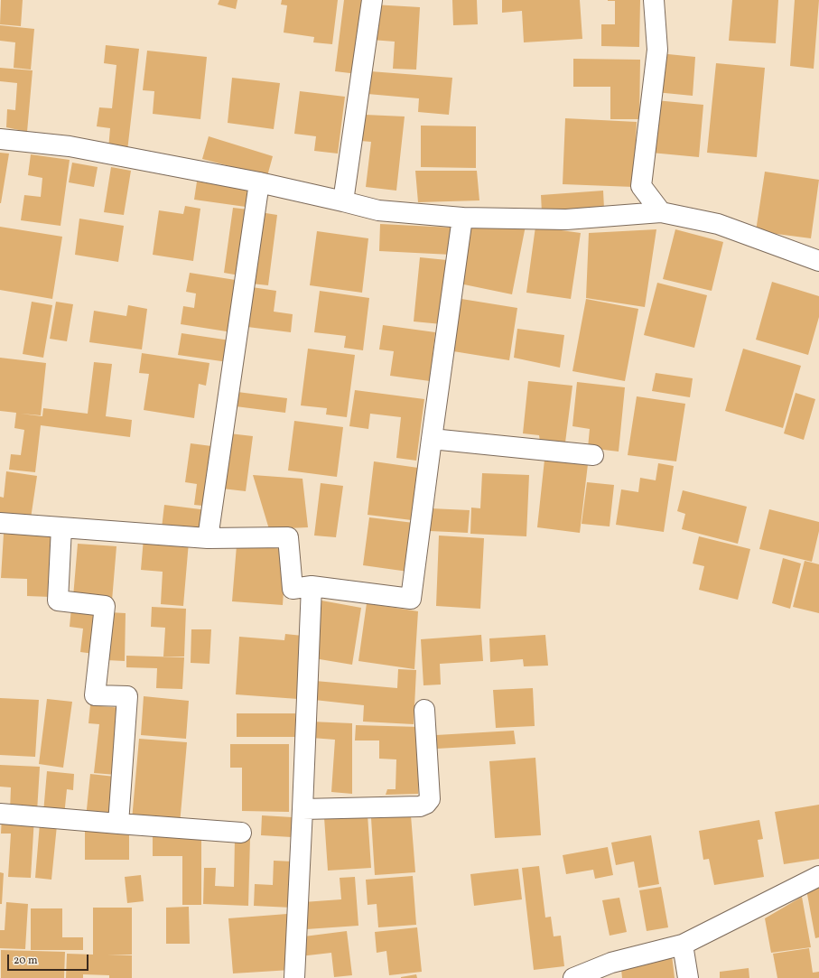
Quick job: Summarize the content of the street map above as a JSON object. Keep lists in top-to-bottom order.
{
  "scale_bar": "20 m"
}
